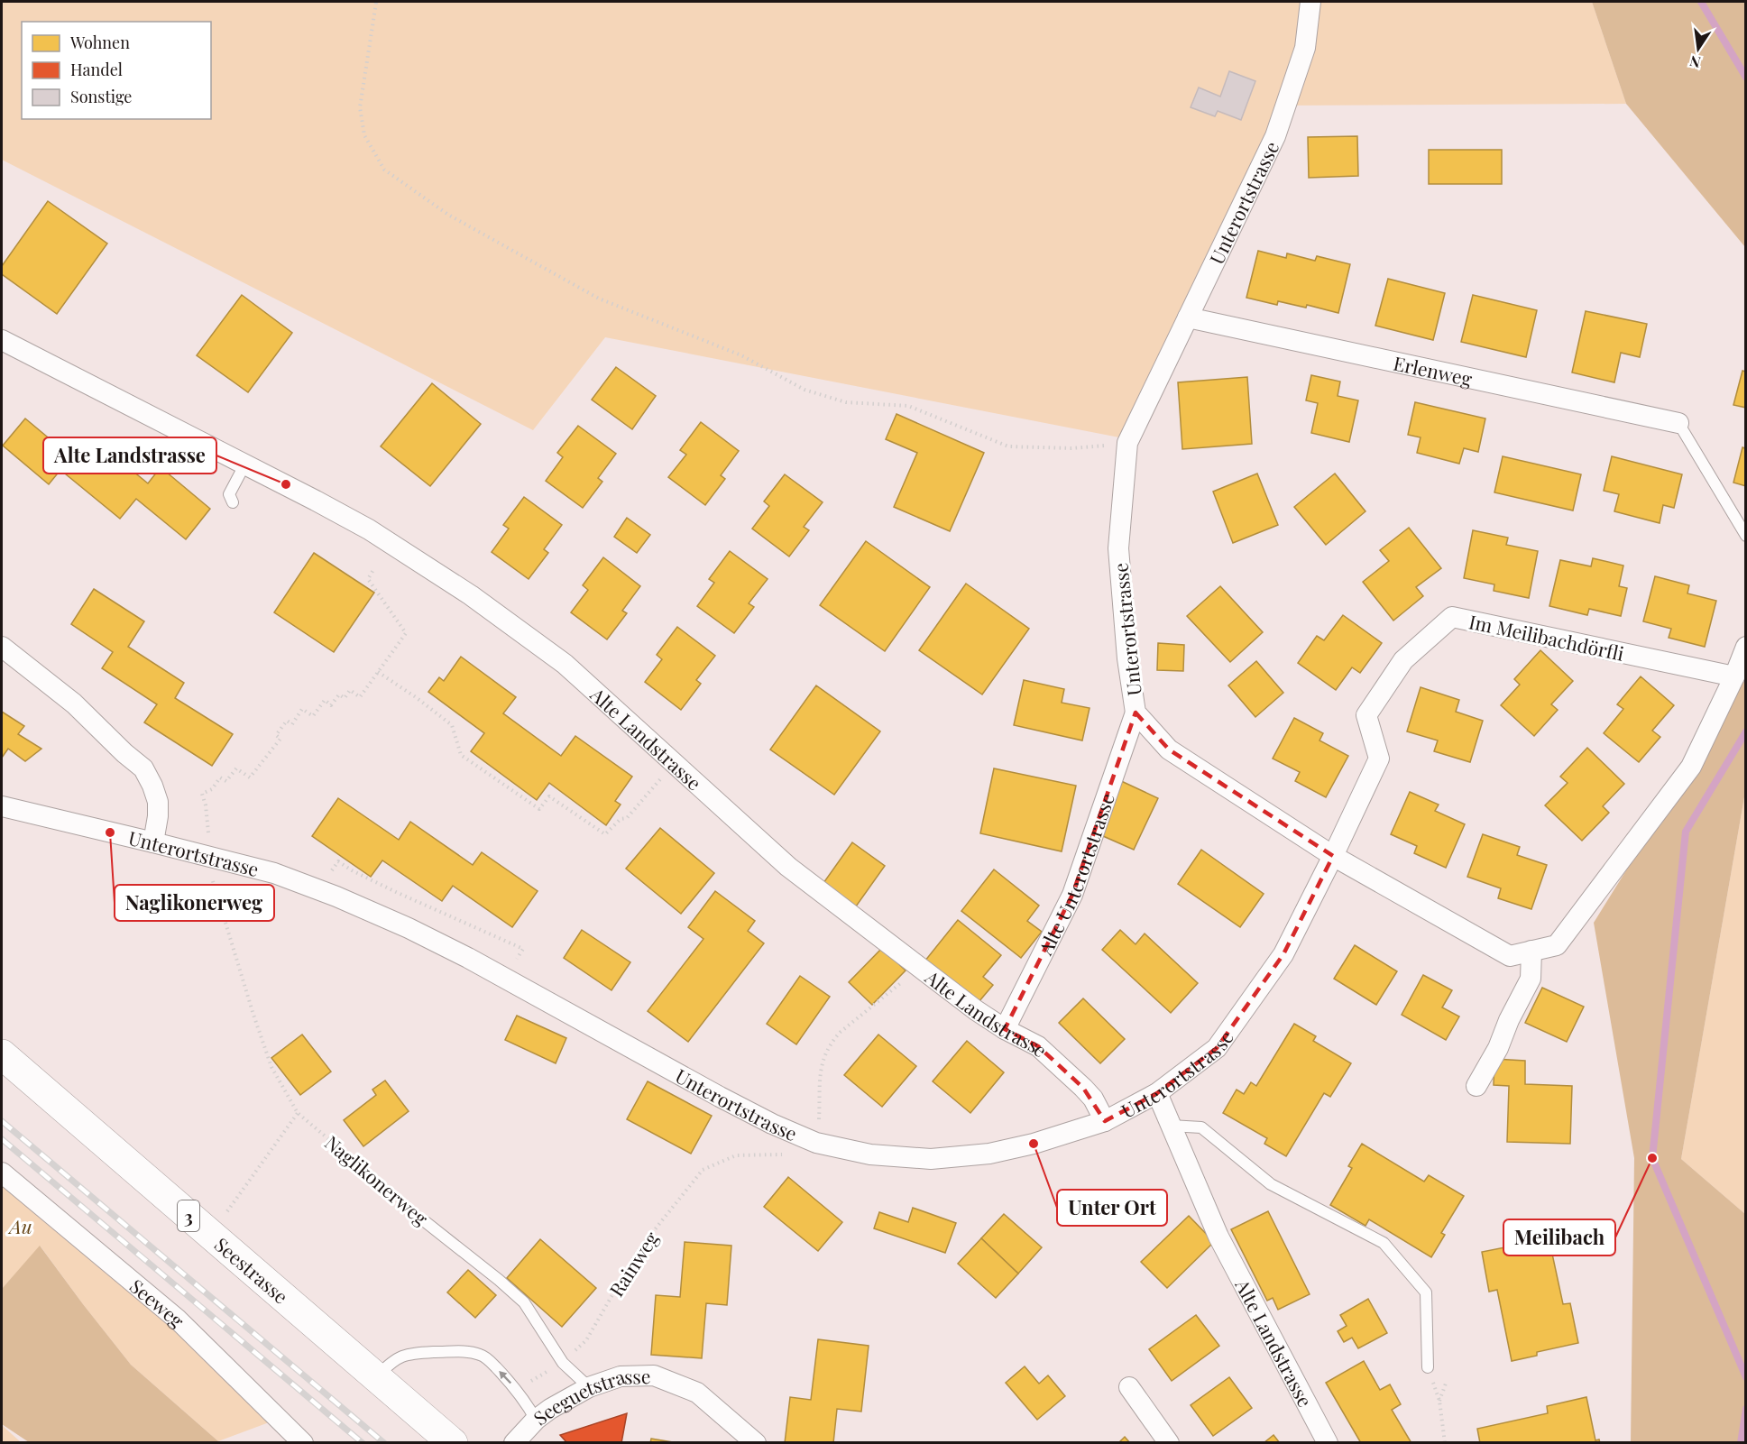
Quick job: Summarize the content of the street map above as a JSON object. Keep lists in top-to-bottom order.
{
  "streets": {
    "main road": ["3", "Seestrasse"],
    "street": [
      "Unterortstrasse",
      "Erlenweg",
      "Im Meilibachdörfli",
      "Alte Landstrasse",
      "Alte Unterortstrasse",
      "Seeweg",
      "Seeguetstrasse"
    ],
    "lane": ["Naglikonerweg"],
    "path": ["Rainweg"]
  },
  "crossings": [
    ["Unterortstrasse", "Erlenweg"],
    ["Unterortstrasse", "Im Meilibachdörfli"],
    ["Unterortstrasse", "Alte Landstrasse"],
    ["Unterortstrasse", "Alte Unterortstrasse"],
    ["Alte Landstrasse", "Alte Unterortstrasse"],
    ["Naglikonerweg", "Rainweg"],
    ["Naglikonerweg", "Seeguetstrasse"]
  ],
  "parks": ["Au"],
  "places": [
    "Alte Landstrasse",
    "Naglikonerweg",
    "Unter Ort",
    "Meilibach"
  ],
  "legend": ["Wohnen", "Handel", "Sonstige"],
  "north": "bottom"
}
